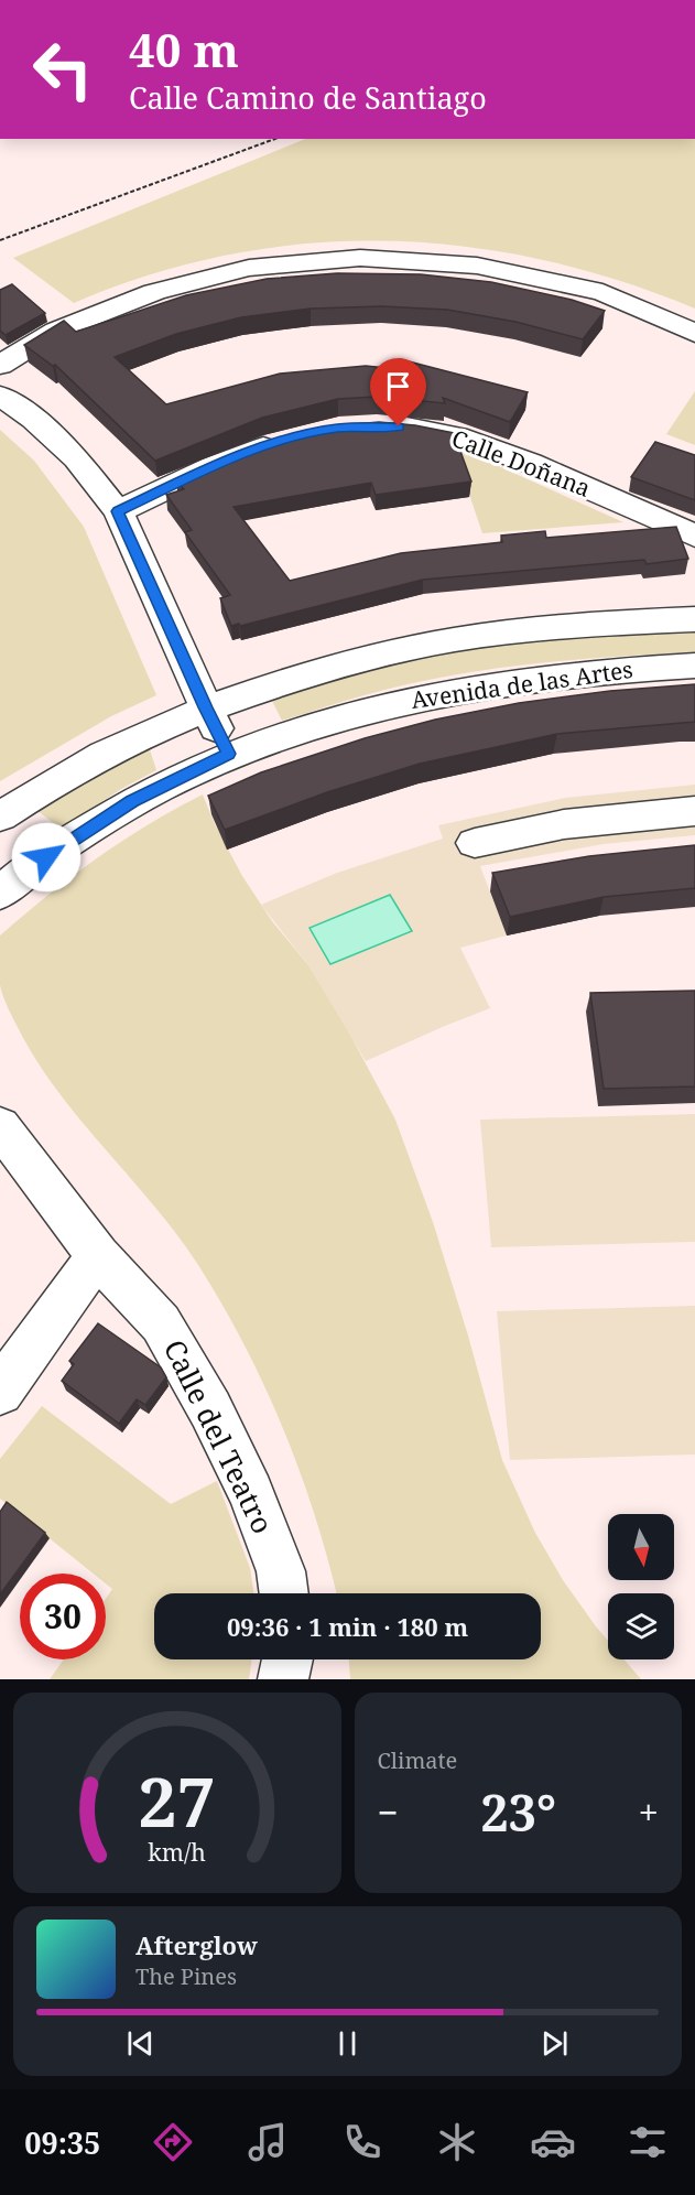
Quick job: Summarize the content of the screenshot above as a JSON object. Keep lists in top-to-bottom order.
{
  "streets": {
    "street": ["Calle Doñana", "Avenida de las Artes", "Calle del Teatro"]
  },
  "north": "bottom",
  "page": {
    "turn": ["40 m", "Calle Camino de Santiago"],
    "limit": "30",
    "trip": "09:36 · 1 min · 180 m",
    "tile": "Climate",
    "heat": ["−", "23°", "+"],
    "song": ["Afterglow", "The Pines"],
    "tabs": "09:35",
    "gauge": ["27", "km/h"]
  }
}
